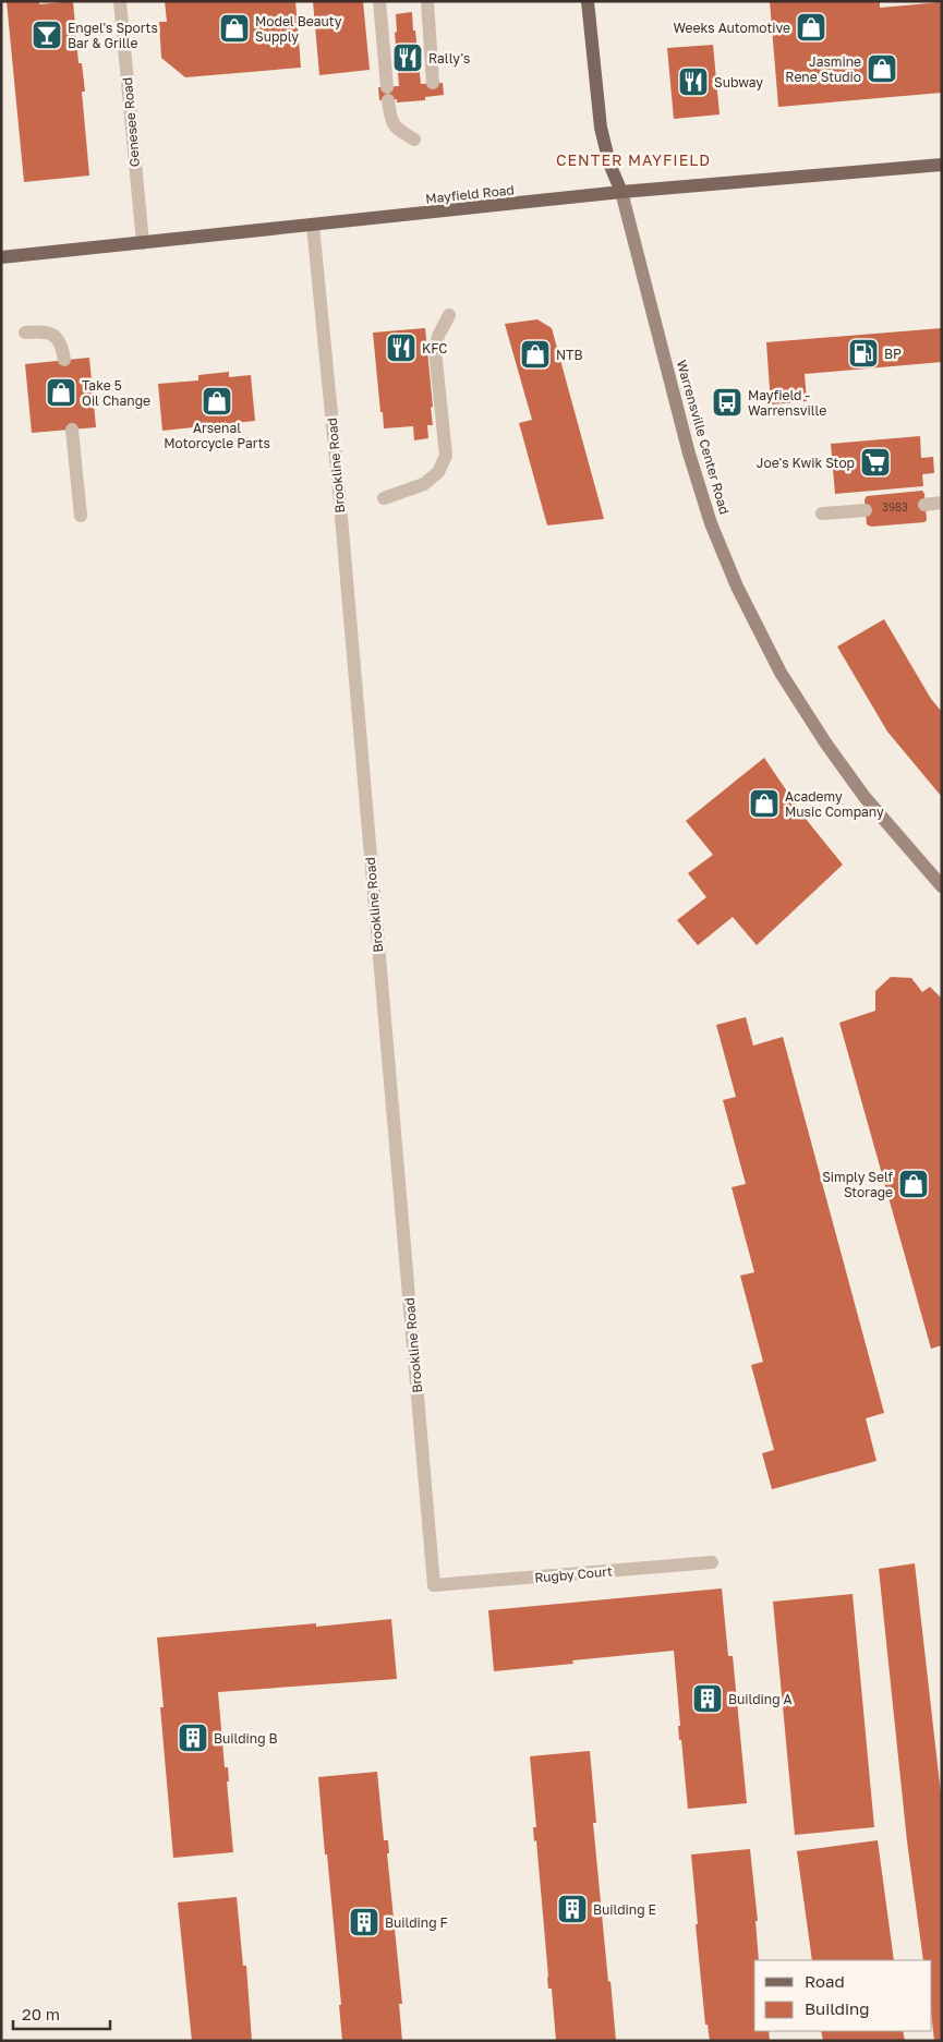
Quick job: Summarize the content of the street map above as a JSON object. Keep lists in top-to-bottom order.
{
  "streets": {
    "main road": ["Mayfield Road", "Warrensville Center Road"],
    "street": ["Genesee Road", "Brookline Road", "Rugby Court"]
  },
  "crossings": [
    ["Genesee Road", "Mayfield Road"],
    ["Mayfield Road", "Warrensville Center Road"],
    ["Mayfield Road", "Brookline Road"],
    ["Brookline Road", "Rugby Court"]
  ],
  "districts": ["CENTER MAYFIELD"],
  "places": {
    "shop": [
      "Weeks Automotive",
      "Model Beauty Supply",
      "Jasmine Rene Studio",
      "NTB",
      "Take 5 Oil Change",
      "Arsenal Motorcycle Parts",
      "Academy Music Company",
      "Simply Self Storage"
    ],
    "bar": ["Engel's Sports Bar & Grille"],
    "restaurant": ["Rally's", "Subway", "KFC"],
    "fuel station": ["BP"],
    "bus stop": ["Mayfield - Warrensville"],
    "supermarket": ["Joe's Kwik Stop"],
    "building": [
      "Building A",
      "Building B",
      "Building E",
      "Building F"
    ]
  },
  "house_numbers": ["3983"],
  "legend": ["Road", "Building"],
  "scale_bar": "20 m"
}
